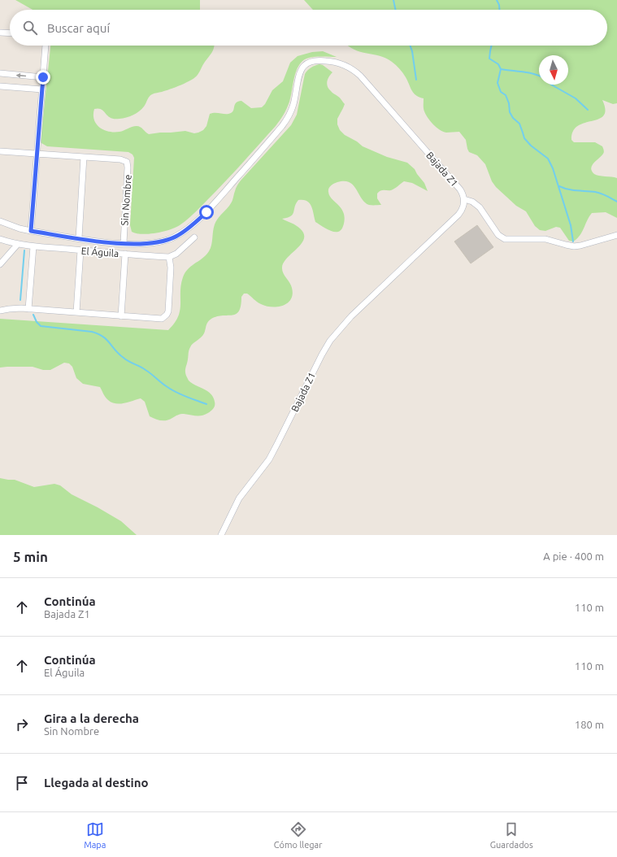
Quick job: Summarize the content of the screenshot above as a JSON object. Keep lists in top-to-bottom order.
{
  "streets": {
    "street": ["Bajada Z1", "Sin Nombre", "El Águila"]
  },
  "crossings": [
    ["Bajada Z1", "Sin Nombre"],
    ["Bajada Z1", "El Águila"],
    ["Sin Nombre", "El Águila"]
  ],
  "north": "bottom",
  "page": {
    "search": "Buscar aquí",
    "heading": ["5 min", "A pie · 400 m"],
    "list": [
      ["Continúa", "Bajada Z1", "110 m"],
      ["Continúa", "El Águila", "110 m"],
      ["Gira a la derecha", "Sin Nombre", "180 m"],
      "Llegada al destino"
    ],
    "nav": ["Mapa", "Cómo llegar", "Guardados"]
  }
}
